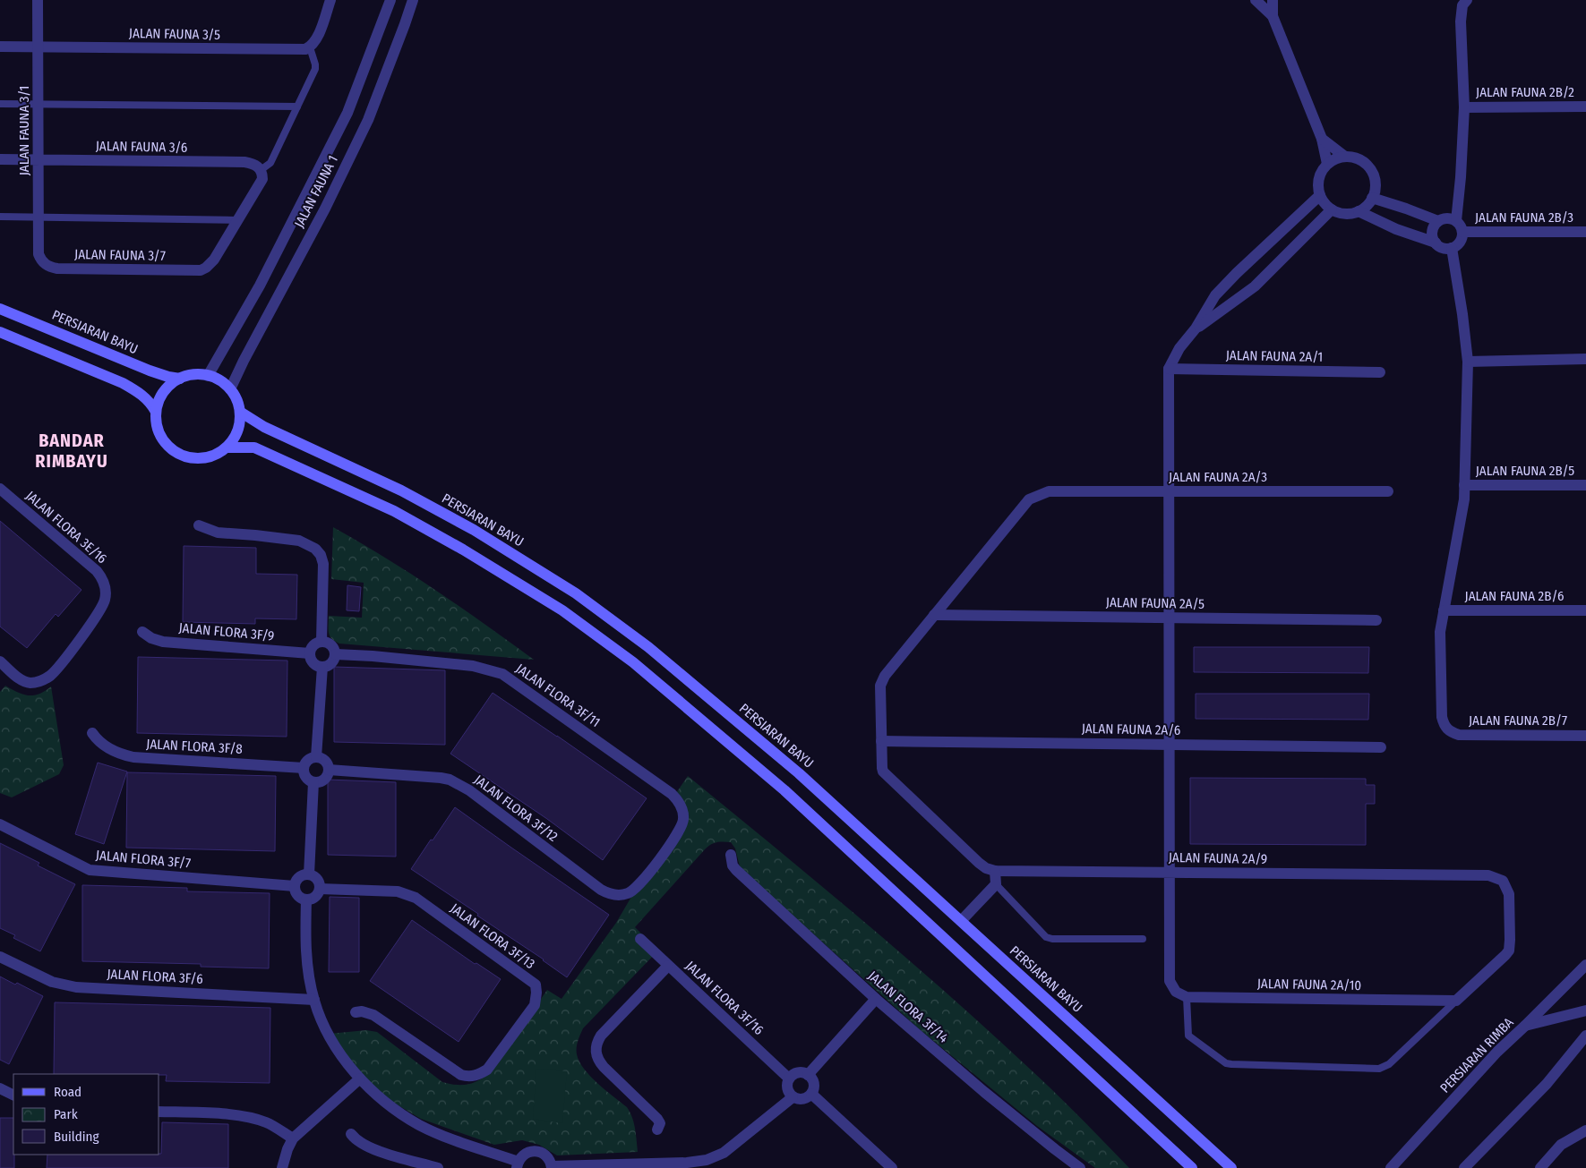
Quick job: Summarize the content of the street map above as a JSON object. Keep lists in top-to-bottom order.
{
  "streets": {
    "main road": ["PERSIARAN BAYU"],
    "street": [
      "JALAN FAUNA 3/5",
      "JALAN FAUNA 2B/2",
      "JALAN FAUNA 3/1",
      "JALAN FAUNA 3/6",
      "JALAN FAUNA 1",
      "JALAN FAUNA 2B/3",
      "JALAN FAUNA 3/7",
      "JALAN FAUNA 2A/1",
      "JALAN FAUNA 2B/5",
      "JALAN FAUNA 2A/3",
      "JALAN FLORA 3E/16",
      "JALAN FAUNA 2B/6",
      "JALAN FAUNA 2A/5",
      "JALAN FLORA 3F/9",
      "JALAN FLORA 3F/11",
      "JALAN FAUNA 2B/7",
      "JALAN FAUNA 2A/6",
      "JALAN FLORA 3F/8",
      "JALAN FLORA 3F/12",
      "JALAN FAUNA 2A/9",
      "JALAN FLORA 3F/7",
      "JALAN FLORA 3F/13",
      "JALAN FLORA 3F/6",
      "JALAN FAUNA 2A/10",
      "JALAN FLORA 3F/16",
      "JALAN FLORA 3F/14",
      "PERSIARAN RIMBA"
    ]
  },
  "crossings": [
    ["JALAN FAUNA 3/5", "JALAN FAUNA 3/1"],
    ["JALAN FAUNA 3/1", "JALAN FAUNA 3/6"],
    ["JALAN FAUNA 3/1", "JALAN FAUNA 3/7"],
    ["JALAN FAUNA 1", "PERSIARAN BAYU"],
    ["JALAN FAUNA 2A/3", "JALAN FAUNA 2A/5"],
    ["JALAN FAUNA 2B/6", "JALAN FAUNA 2B/7"],
    ["JALAN FLORA 3F/9", "JALAN FLORA 3F/11"],
    ["JALAN FLORA 3F/11", "JALAN FLORA 3F/12"],
    ["JALAN FLORA 3F/8", "JALAN FLORA 3F/12"],
    ["JALAN FAUNA 2A/9", "JALAN FAUNA 2A/10"],
    ["JALAN FLORA 3F/7", "JALAN FLORA 3F/13"]
  ],
  "districts": ["BANDAR RIMBAYU"],
  "legend": ["Road", "Park", "Building"]
}
